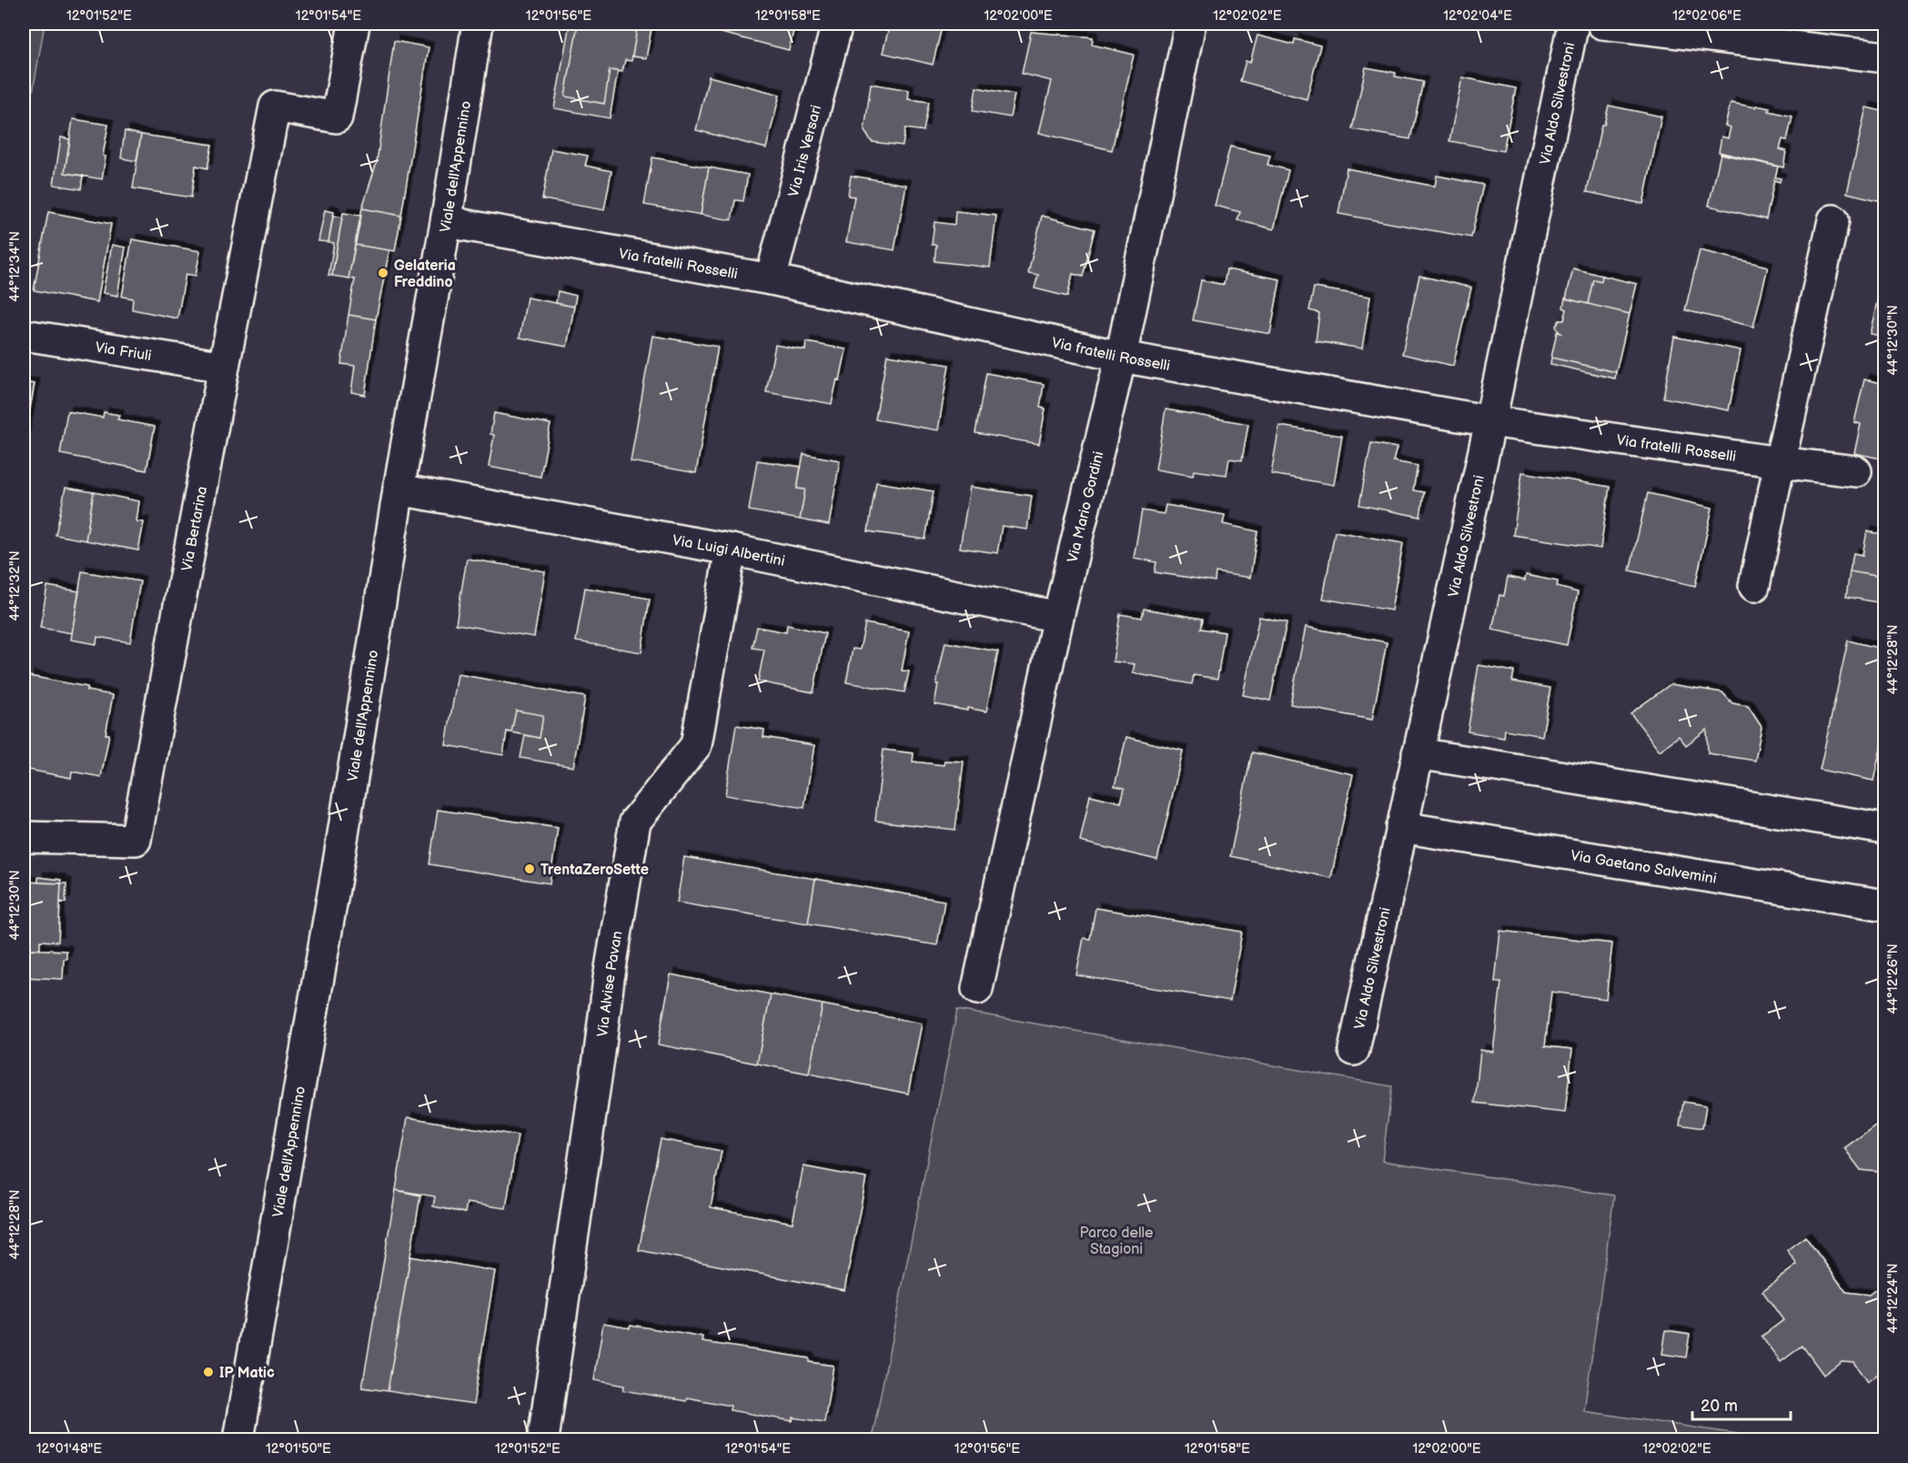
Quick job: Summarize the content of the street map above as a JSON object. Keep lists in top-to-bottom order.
{
  "streets": {
    "street": [
      "Via Aldo Silvestroni",
      "Via Iris Versari",
      "Viale dell'Appennino",
      "Via fratelli Rosselli",
      "Via Friuli",
      "Via Mario Gordini",
      "Via Bertarina",
      "Via Luigi Albertini",
      "Via Gaetano Salvemini",
      "Via Alvise Pavan"
    ]
  },
  "crossings": [
    ["Via Aldo Silvestroni", "Via fratelli Rosselli"],
    ["Via Aldo Silvestroni", "Via Gaetano Salvemini"],
    ["Via Iris Versari", "Via fratelli Rosselli"],
    ["Viale dell'Appennino", "Via fratelli Rosselli"],
    ["Viale dell'Appennino", "Via Luigi Albertini"],
    ["Via fratelli Rosselli", "Via Mario Gordini"],
    ["Via Friuli", "Via Bertarina"],
    ["Via Mario Gordini", "Via Luigi Albertini"],
    ["Via Luigi Albertini", "Via Alvise Pavan"]
  ],
  "parks": ["Parco delle Stagioni"],
  "places": ["Gelateria Freddino", "TrentaZeroSette", "IP Matic"],
  "scale_bar": "20 m",
  "coordinates": [
    "12°01'52\"E",
    "12°01'54\"E",
    "12°01'56\"E",
    "12°01'58\"E",
    "12°02'00\"E",
    "12°02'02\"E",
    "12°02'04\"E",
    "12°02'06\"E",
    "44°12'34\"N",
    "44°12'30\"N",
    "44°12'32\"N",
    "44°12'28\"N",
    "44°12'26\"N",
    "44°12'24\"N",
    "12°01'48\"E",
    "12°01'50\"E"
  ]
}
